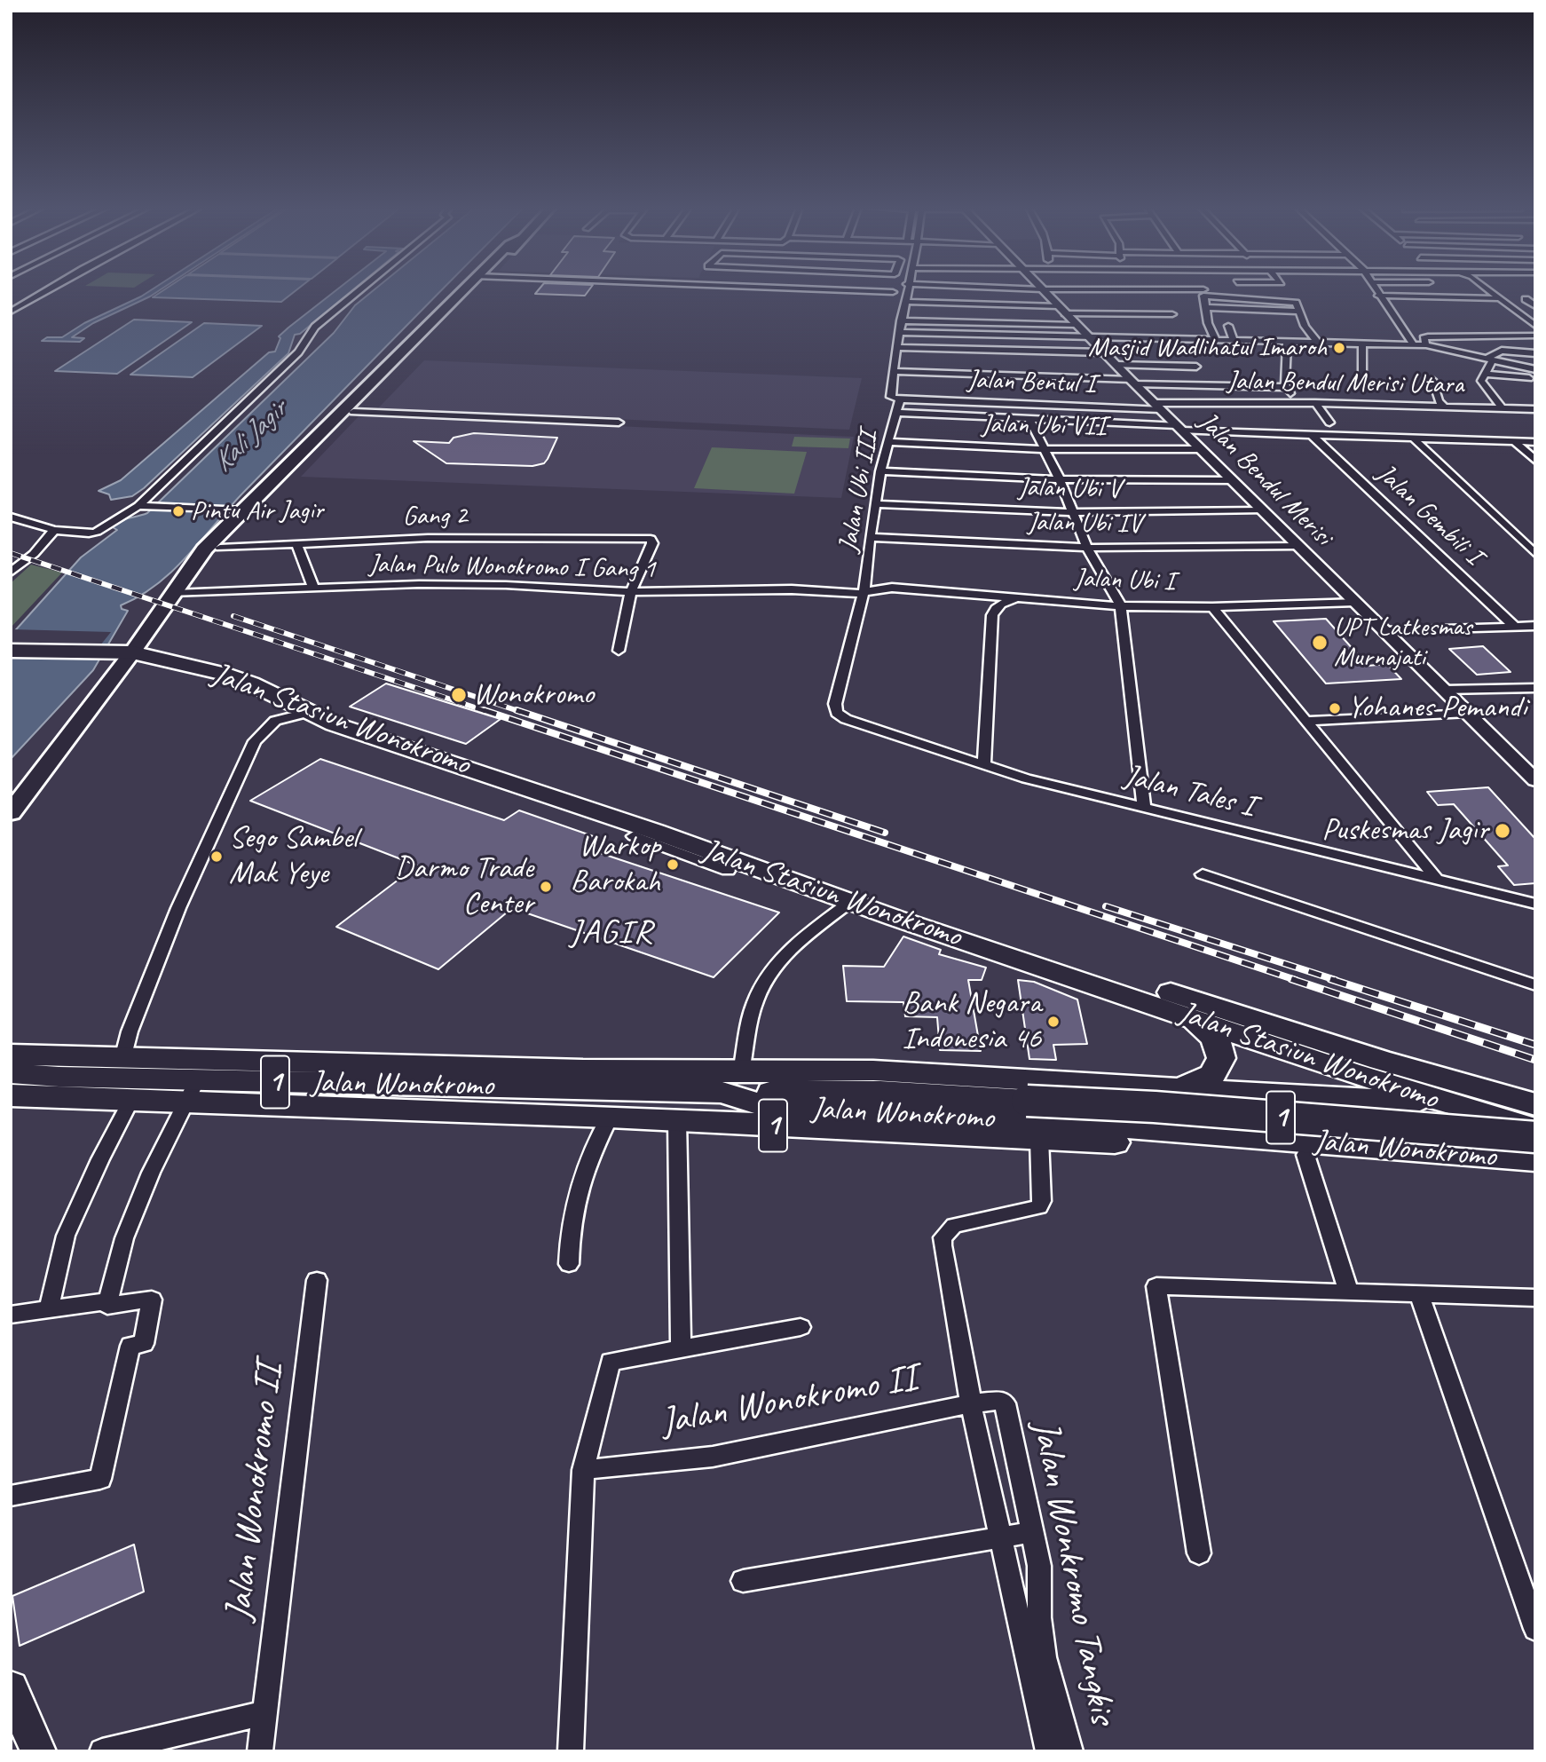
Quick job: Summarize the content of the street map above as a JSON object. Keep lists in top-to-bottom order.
{
  "streets": {
    "highway": ["Jalan Stasiun Wonokromo", "1", "Jalan Wonokromo"],
    "street": [
      "Jalan Bentul I",
      "Jalan Bendul Merisi Utara",
      "Jalan Ubi VII",
      "Jalan Bendul Merisi",
      "Jalan Ubi V",
      "Jalan Ubi III",
      "Jalan Gembili I",
      "Gang 2",
      "Jalan Ubi IV",
      "Jalan Pulo Wonokromo I Gang 1",
      "Jalan Ubi I",
      "Jalan Tales I",
      "Jalan Wonokromo II",
      "Jalan Wonkromo Tangkis"
    ]
  },
  "crossings": [
    ["Jalan Bentul I", "Jalan Bendul Merisi Utara"],
    ["Jalan Bentul I", "Jalan Bendul Merisi"],
    ["Jalan Bentul I", "Jalan Ubi III"],
    ["Jalan Bendul Merisi Utara", "Jalan Bendul Merisi"],
    ["Jalan Ubi VII", "Jalan Bendul Merisi"],
    ["Jalan Ubi VII", "Jalan Ubi III"],
    ["Jalan Bendul Merisi", "Jalan Ubi V"],
    ["Jalan Bendul Merisi", "Jalan Ubi IV"],
    ["Jalan Bendul Merisi", "Jalan Ubi I"],
    ["Jalan Ubi V", "Jalan Ubi III"],
    ["Jalan Ubi III", "Jalan Ubi IV"],
    ["Jalan Ubi III", "Jalan Pulo Wonokromo I Gang 1"],
    ["Jalan Ubi III", "Jalan Ubi I"],
    ["Jalan Ubi III", "Jalan Tales I"],
    ["Gang 2", "Jalan Pulo Wonokromo I Gang 1"],
    ["Jalan Pulo Wonokromo I Gang 1", "Jalan Ubi I"],
    ["Jalan Stasiun Wonokromo", "Jalan Wonokromo"],
    ["1", "Jalan Wonokromo"],
    ["Jalan Wonokromo", "Jalan Wonkromo Tangkis"],
    ["Jalan Wonokromo II", "Jalan Wonkromo Tangkis"]
  ],
  "districts": ["JAGIR"],
  "water": ["Kali Jagir"],
  "places": [
    "Masjid Wadlihatul Imaroh",
    "Pintu Air Jagir",
    "UPT Latkesmas Murnajati",
    "Wonokromo",
    "Yohanes Pemandi",
    "Puskesmas Jagir",
    "Sego Sambel Mak Yeye",
    "Warkop Barokah",
    "Darmo Trade Center",
    "Bank Negara Indonesia 46"
  ]
}
